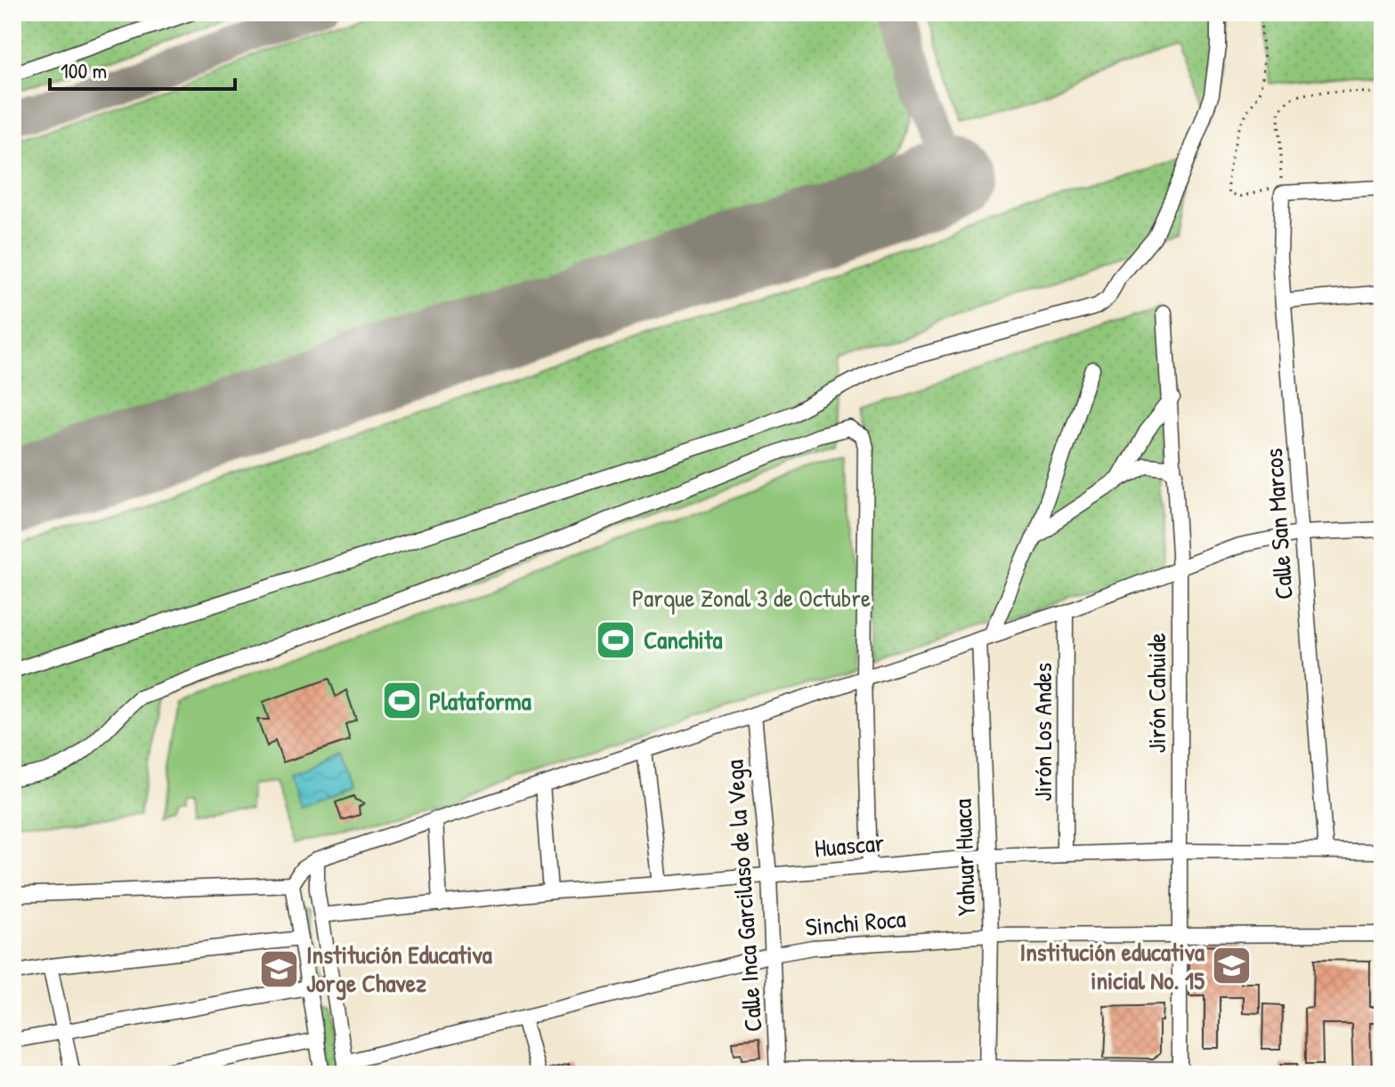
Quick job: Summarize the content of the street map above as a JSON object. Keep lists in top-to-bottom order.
{
  "streets": {
    "street": [
      "Calle San Marcos",
      "Jirón Cahuide",
      "Jirón Los Andes",
      "Huascar",
      "Yahuar Huaca",
      "Calle Inca Garcilaso de la Vega",
      "Sinchi Roca"
    ]
  },
  "crossings": [
    ["Calle San Marcos", "Huascar"],
    ["Jirón Cahuide", "Huascar"],
    ["Jirón Cahuide", "Sinchi Roca"],
    ["Jirón Los Andes", "Huascar"],
    ["Huascar", "Yahuar Huaca"],
    ["Huascar", "Calle Inca Garcilaso de la Vega"],
    ["Yahuar Huaca", "Sinchi Roca"],
    ["Calle Inca Garcilaso de la Vega", "Sinchi Roca"]
  ],
  "parks": ["Parque Zonal 3 de Octubre"],
  "places": {
    "sports": ["Canchita", "Plataforma"],
    "school or university": ["Institución educativa inicial No. 15", "Institución Educativa Jorge Chavez"]
  },
  "scale_bar": "100 m"
}
